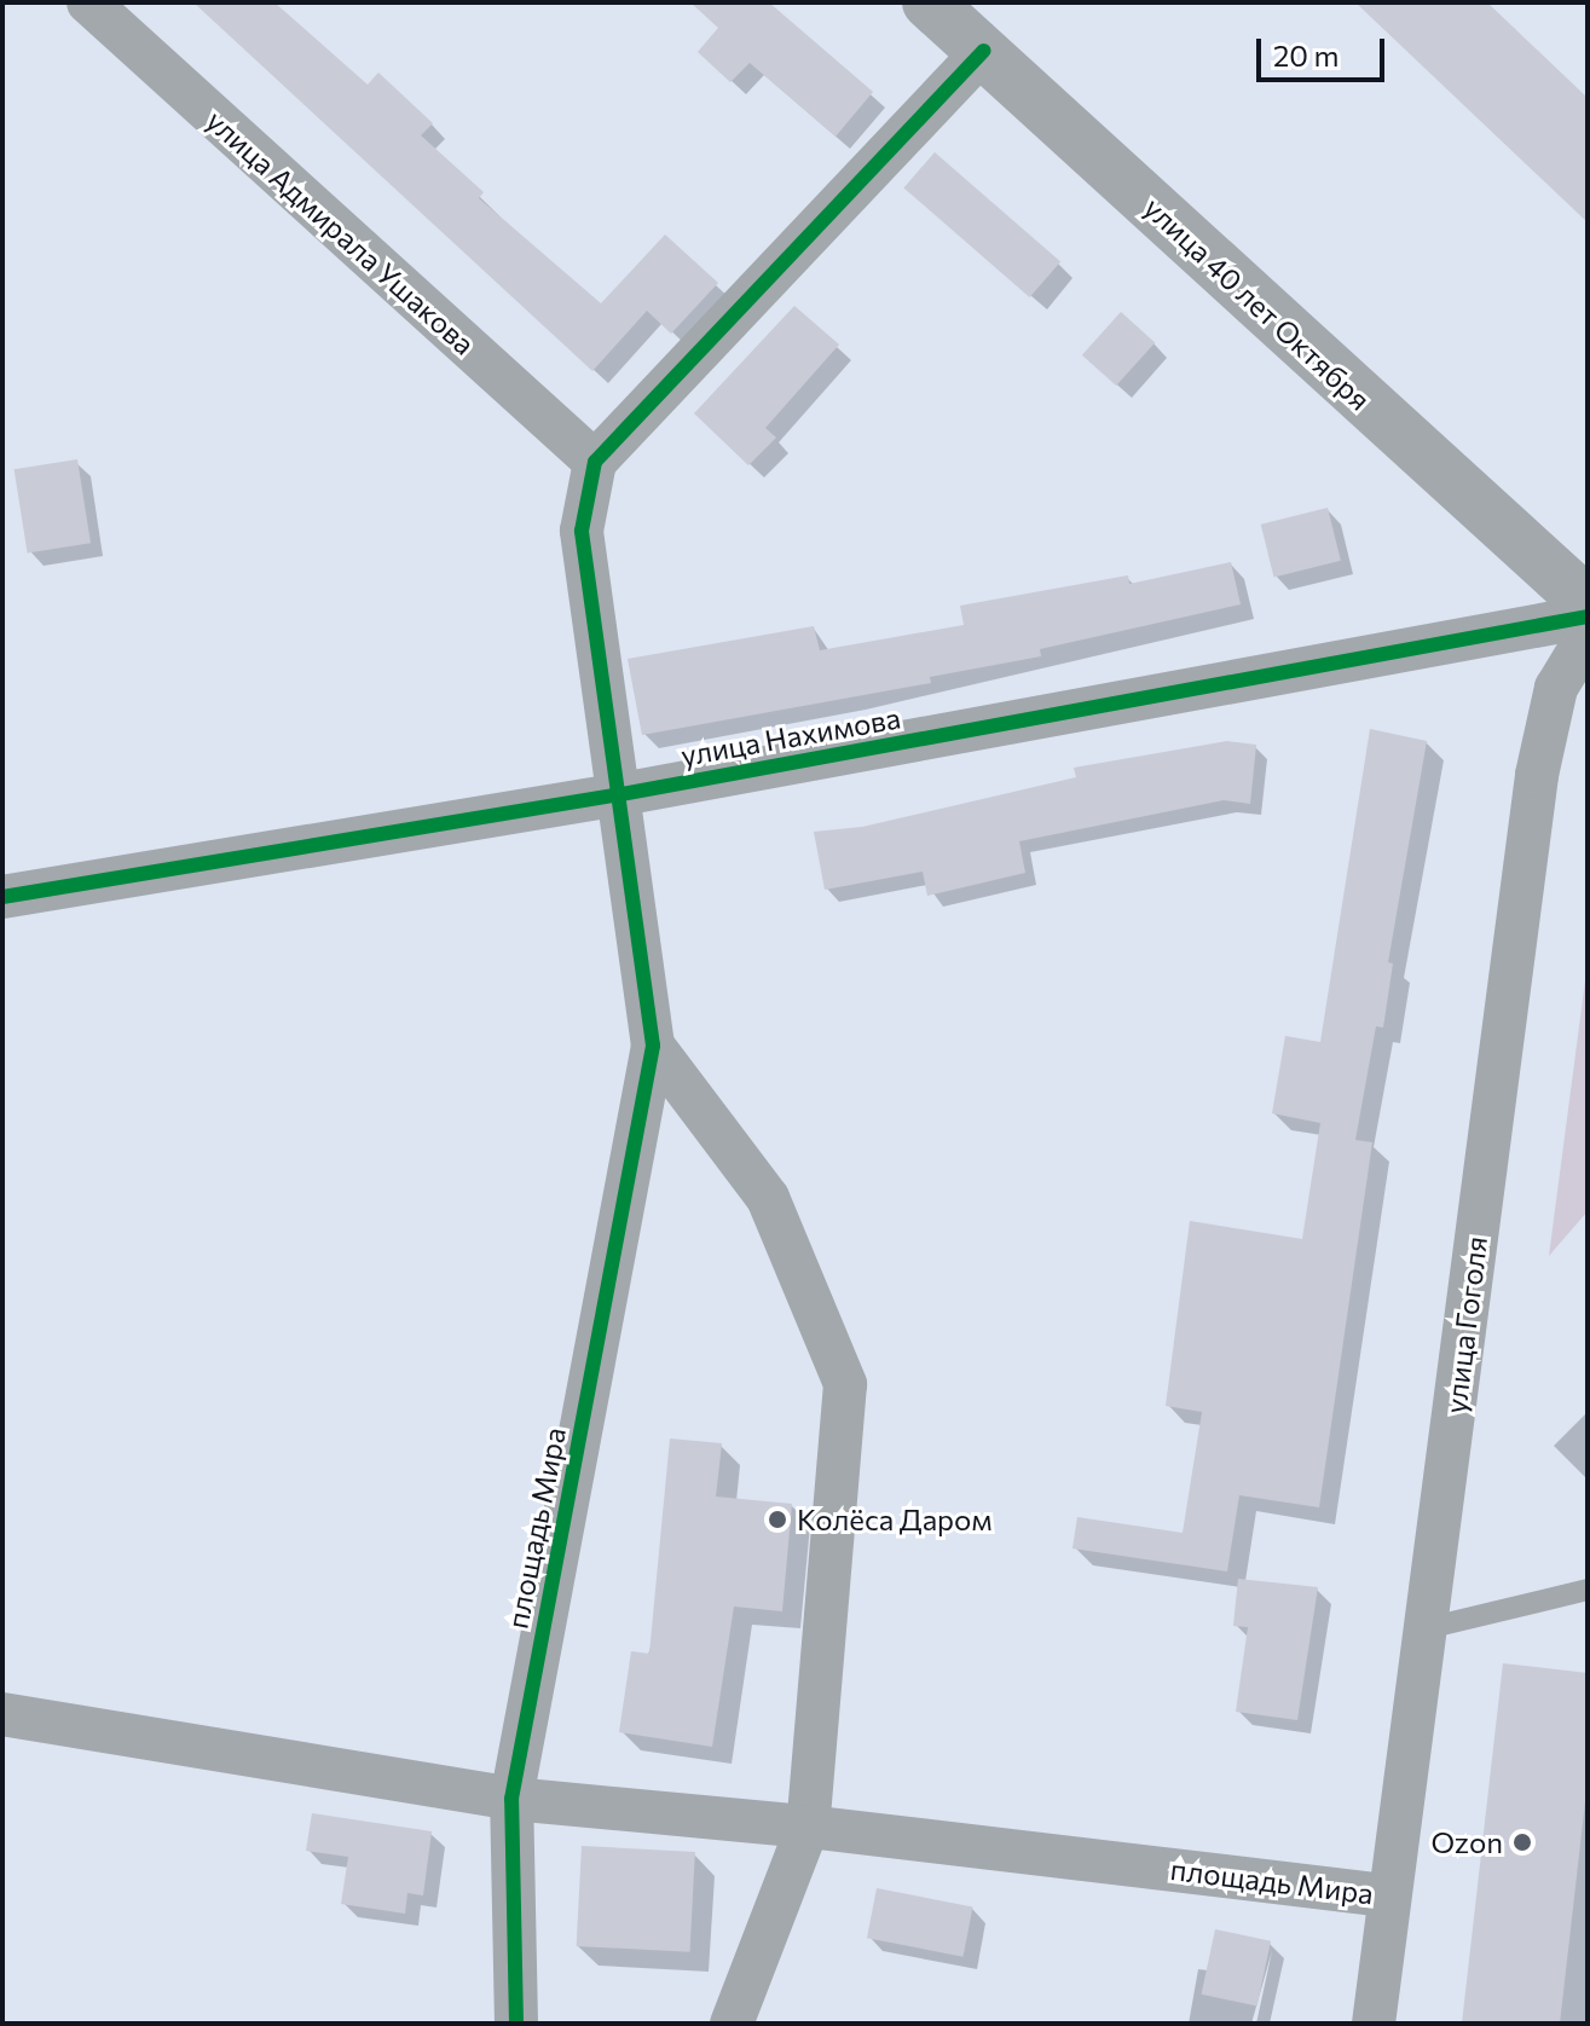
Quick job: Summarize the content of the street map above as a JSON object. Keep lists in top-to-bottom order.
{
  "streets": {
    "street": [
      "улица Адмирала Ушакова",
      "улица 40 лет Октября",
      "улица Нахимова",
      "улица Гоголя",
      "площадь Мира"
    ]
  },
  "crossings": [
    ["улица Гоголя", "площадь Мира"]
  ],
  "places": ["Колёса Даром", "Ozon"],
  "scale_bar": "20 m"
}
